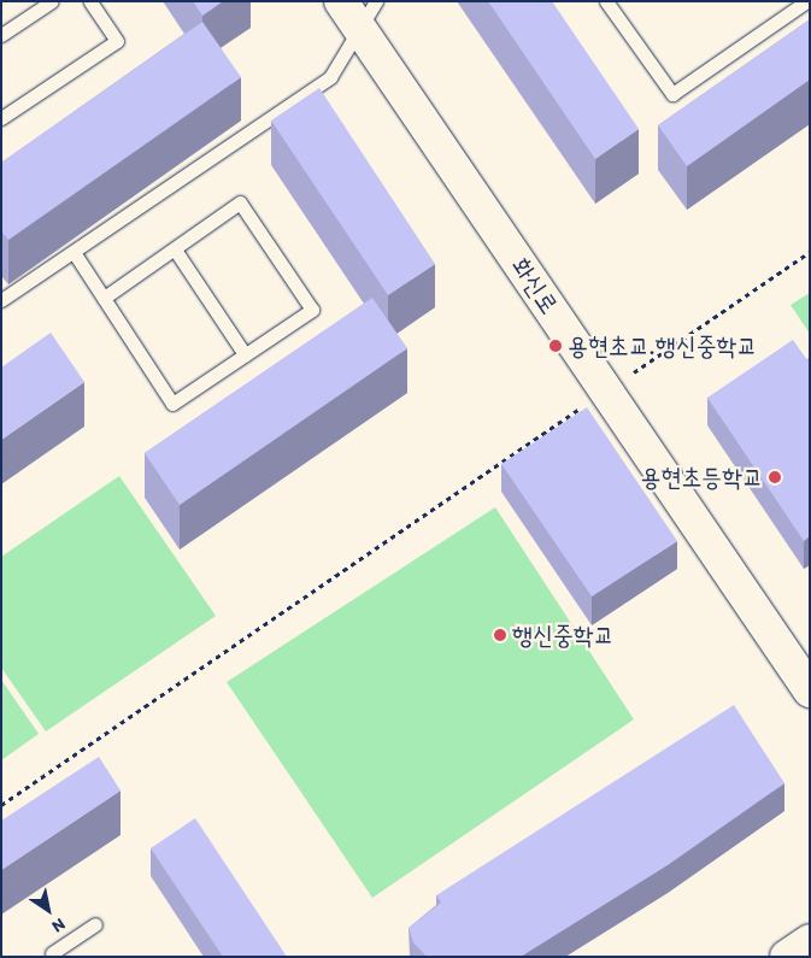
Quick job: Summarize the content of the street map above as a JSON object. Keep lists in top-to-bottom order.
{
  "streets": {
    "main road": ["화신로"]
  },
  "places": ["용현초교.행신중학교", "용현초등학교", "행신중학교"],
  "north": "bottom right"
}
